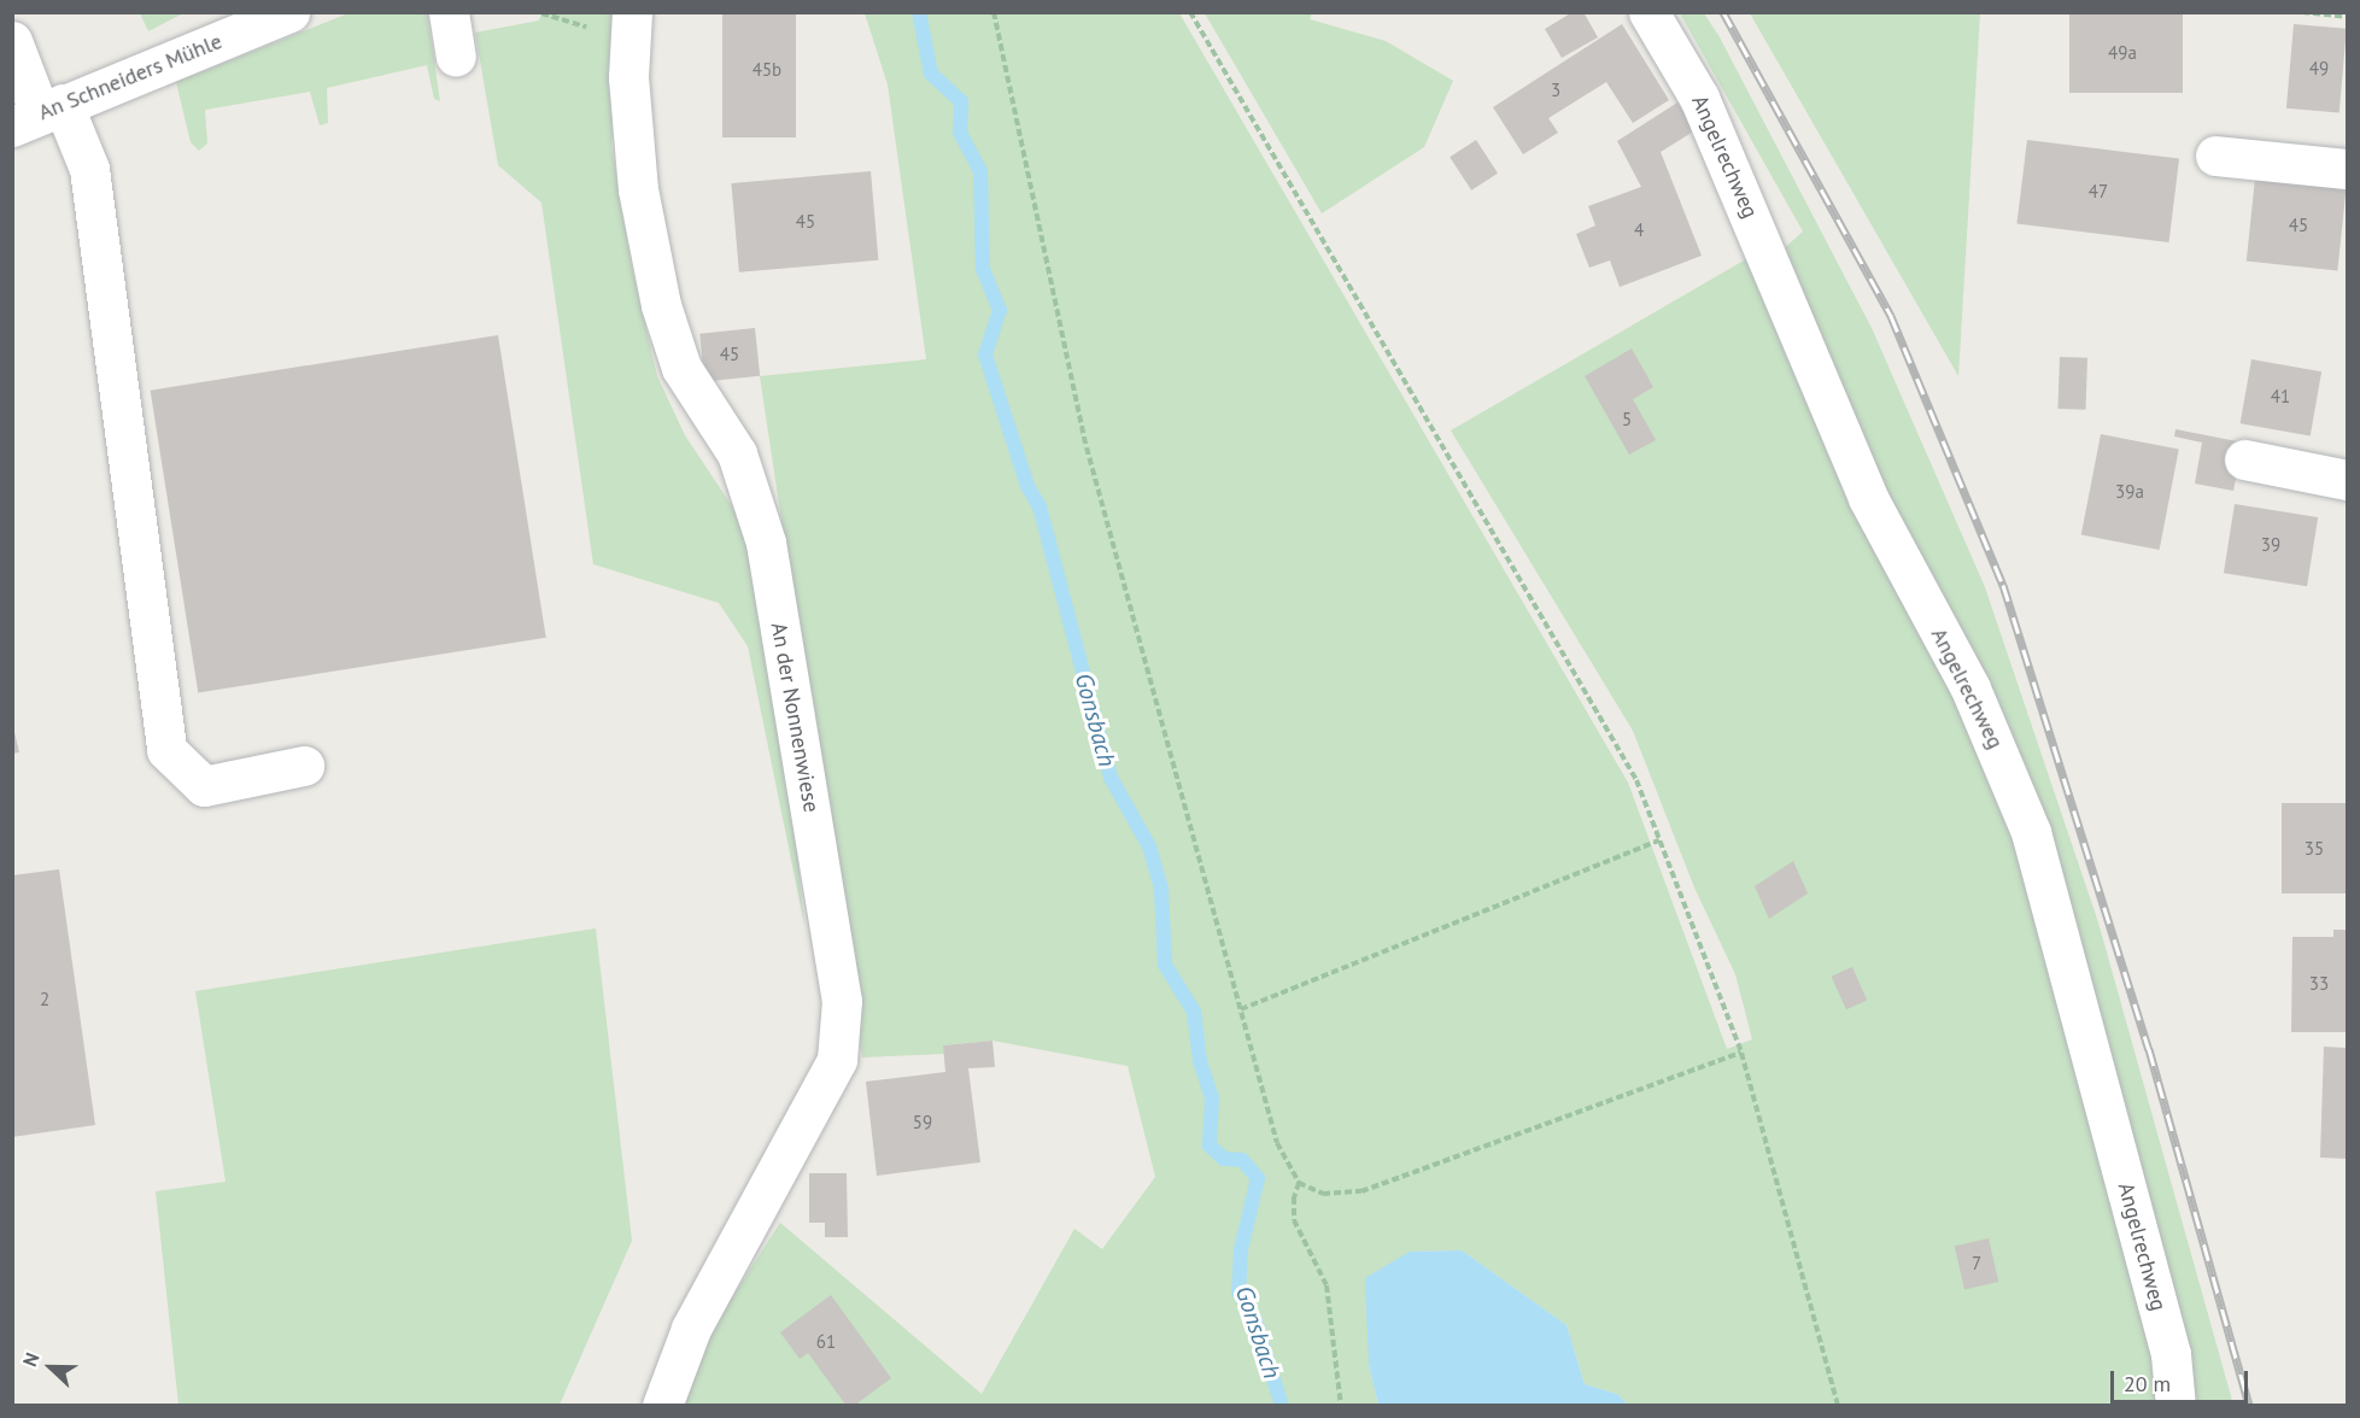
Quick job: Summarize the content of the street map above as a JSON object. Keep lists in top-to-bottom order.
{
  "streets": {
    "street": ["An Schneiders Mühle", "Angelrechweg", "An der Nonnenwiese"]
  },
  "water": ["Gonsbach"],
  "house_numbers": [
    "49a",
    "49",
    "45b",
    "3",
    "47",
    "45",
    "45",
    "4",
    "45",
    "41",
    "5",
    "39a",
    "39",
    "35",
    "33",
    "2",
    "59",
    "7",
    "61"
  ],
  "scale_bar": "20 m",
  "north": "left"
}
